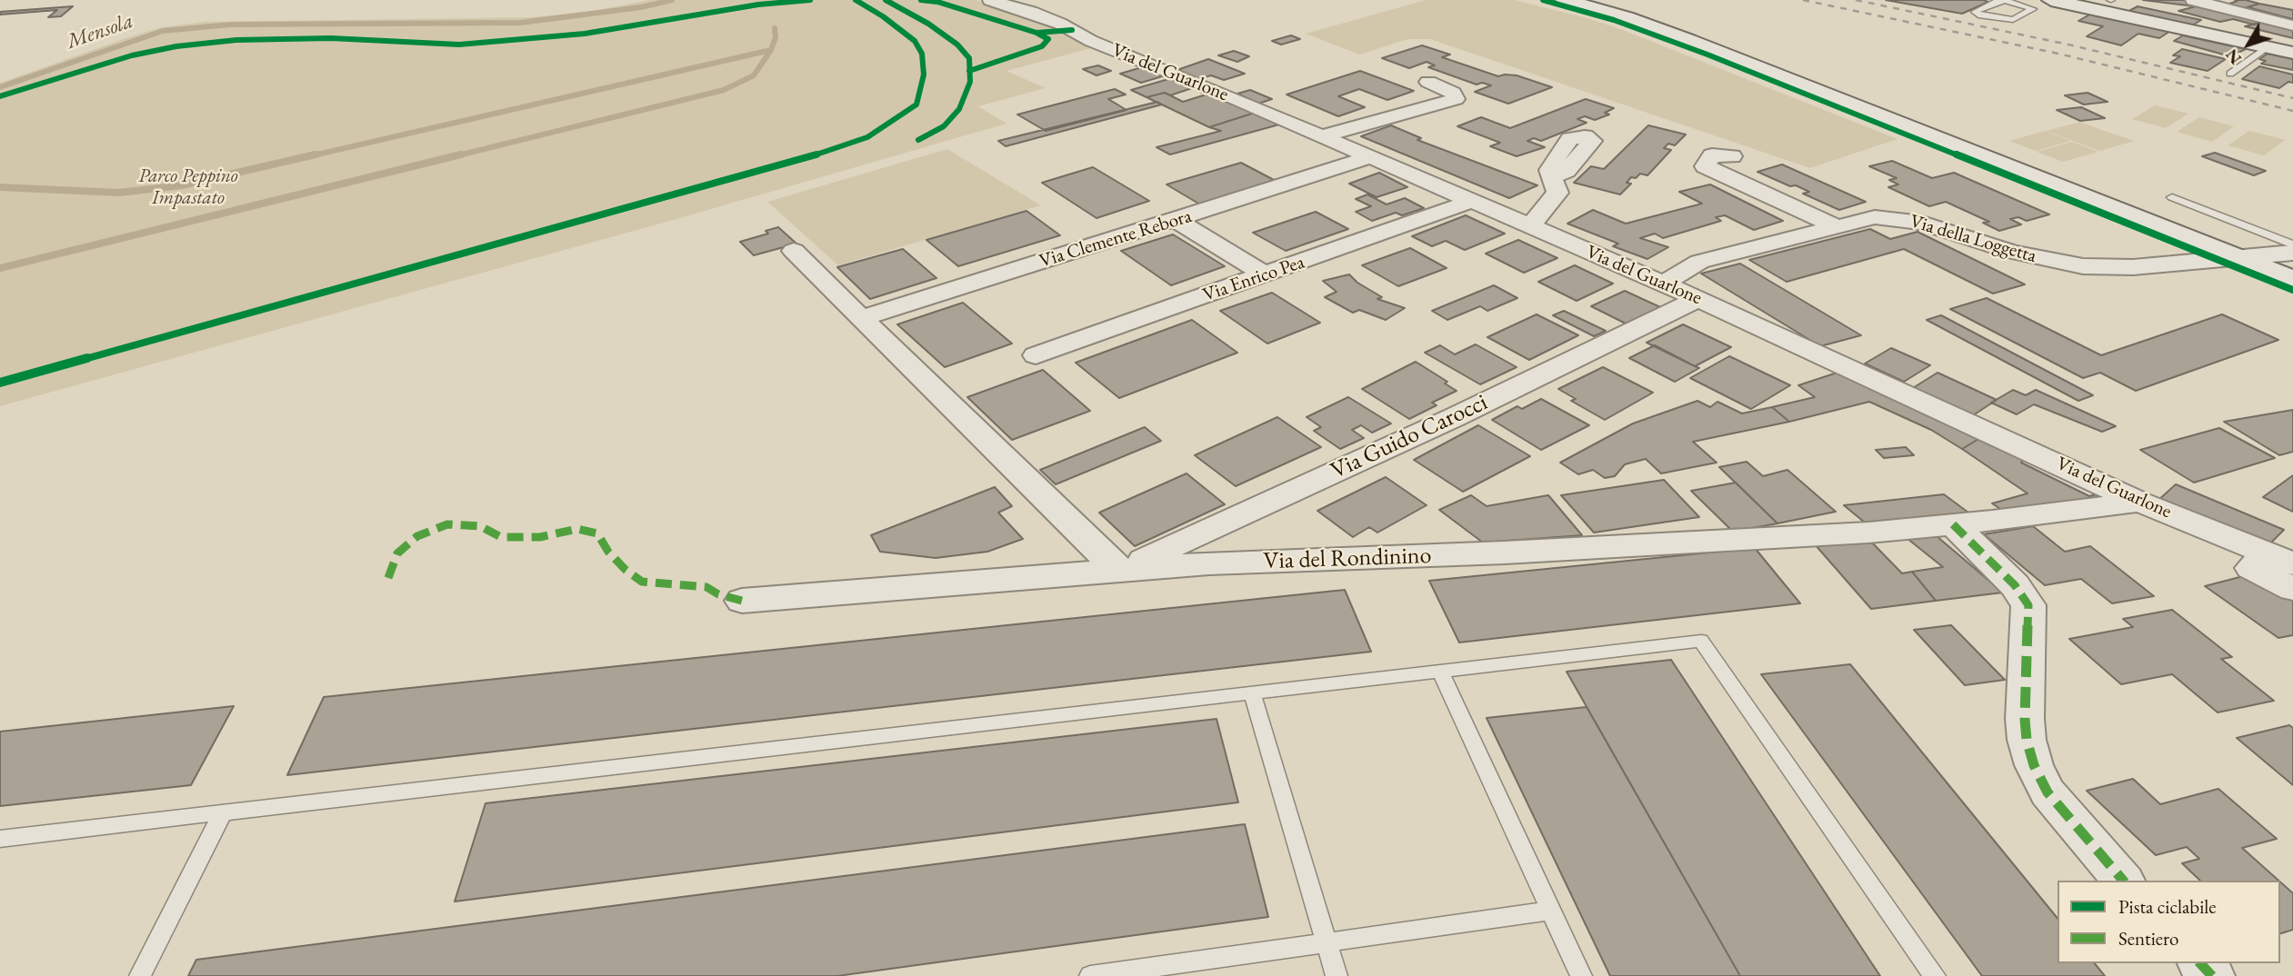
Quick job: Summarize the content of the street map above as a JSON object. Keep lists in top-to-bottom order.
{
  "streets": {
    "street": [
      "Via del Guarlone",
      "Via Clemente Rebora",
      "Via della Loggetta",
      "Via Enrico Pea",
      "Via Guido Carocci",
      "Via del Rondinino"
    ]
  },
  "crossings": [
    ["Via del Guarlone", "Via Clemente Rebora"],
    ["Via del Guarlone", "Via della Loggetta"],
    ["Via del Guarlone", "Via Enrico Pea"],
    ["Via del Guarlone", "Via Guido Carocci"],
    ["Via del Guarlone", "Via del Rondinino"],
    ["Via Guido Carocci", "Via del Rondinino"]
  ],
  "water": ["Mensola"],
  "parks": ["Parco Peppino Impastato"],
  "legend": ["Pista ciclabile", "Sentiero"],
  "north": "bottom left"
}
